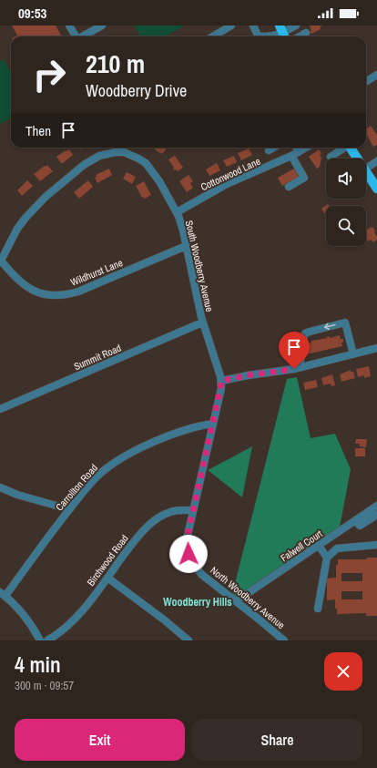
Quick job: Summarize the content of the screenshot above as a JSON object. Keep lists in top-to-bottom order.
{
  "streets": {
    "street": [
      "Cottonwood Lane",
      "South Woodberry Avenue",
      "Wildhurst Lane",
      "Summit Road",
      "Carrollton Road",
      "Falwell Court",
      "Birchwood Road",
      "North Woodberry Avenue"
    ]
  },
  "crossings": [
    ["Cottonwood Lane", "South Woodberry Avenue"],
    ["South Woodberry Avenue", "Wildhurst Lane"],
    ["South Woodberry Avenue", "Summit Road"],
    ["South Woodberry Avenue", "North Woodberry Avenue"],
    ["Carrollton Road", "North Woodberry Avenue"],
    ["Falwell Court", "North Woodberry Avenue"],
    ["Birchwood Road", "North Woodberry Avenue"]
  ],
  "districts": ["Woodberry Hills"],
  "page": {
    "status": "09:53",
    "turn": ["210 m", "Woodberry Drive"],
    "then": "Then",
    "heading": ["4 min", "300 m · 09:57"],
    "buttons": ["Exit", "Share"]
  }
}
